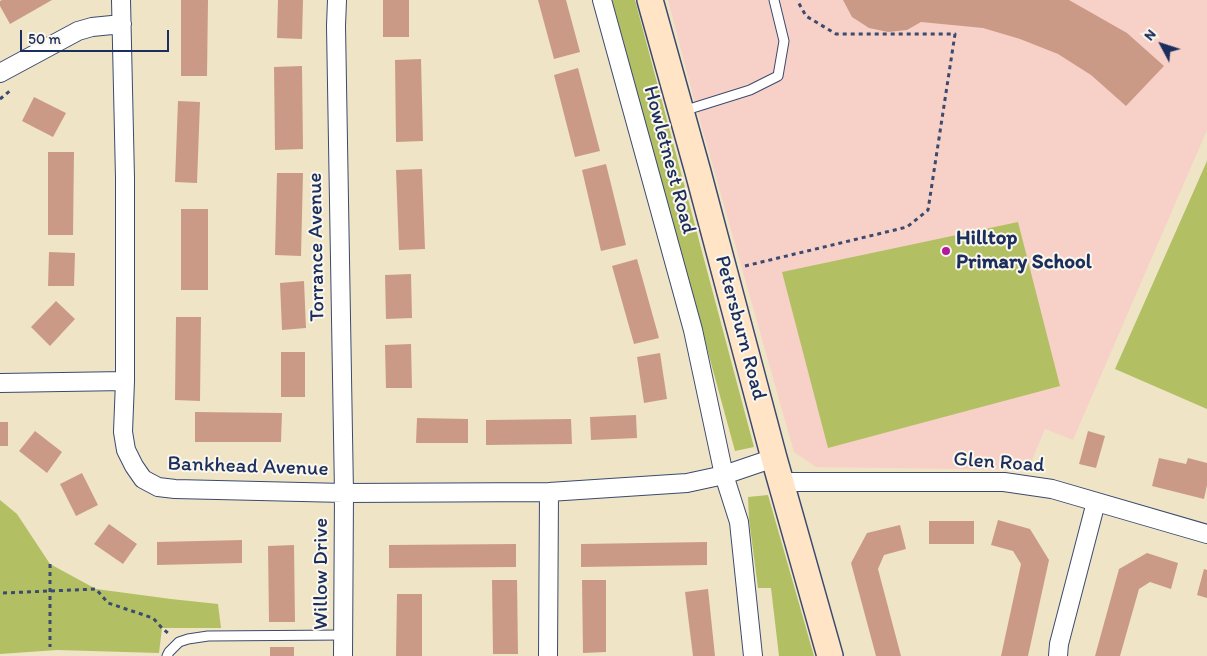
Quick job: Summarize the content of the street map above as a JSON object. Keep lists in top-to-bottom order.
{
  "streets": {
    "main road": ["Petersburn Road"],
    "street": [
      "Howletnest Road",
      "Torrance Avenue",
      "Glen Road",
      "Bankhead Avenue",
      "Willow Drive"
    ]
  },
  "crossings": [
    ["Howletnest Road", "Bankhead Avenue"],
    ["Torrance Avenue", "Bankhead Avenue"],
    ["Torrance Avenue", "Willow Drive"],
    ["Petersburn Road", "Glen Road"],
    ["Petersburn Road", "Bankhead Avenue"],
    ["Bankhead Avenue", "Willow Drive"]
  ],
  "places": ["Hilltop Primary School"],
  "scale_bar": "50 m",
  "north": "top left"
}
